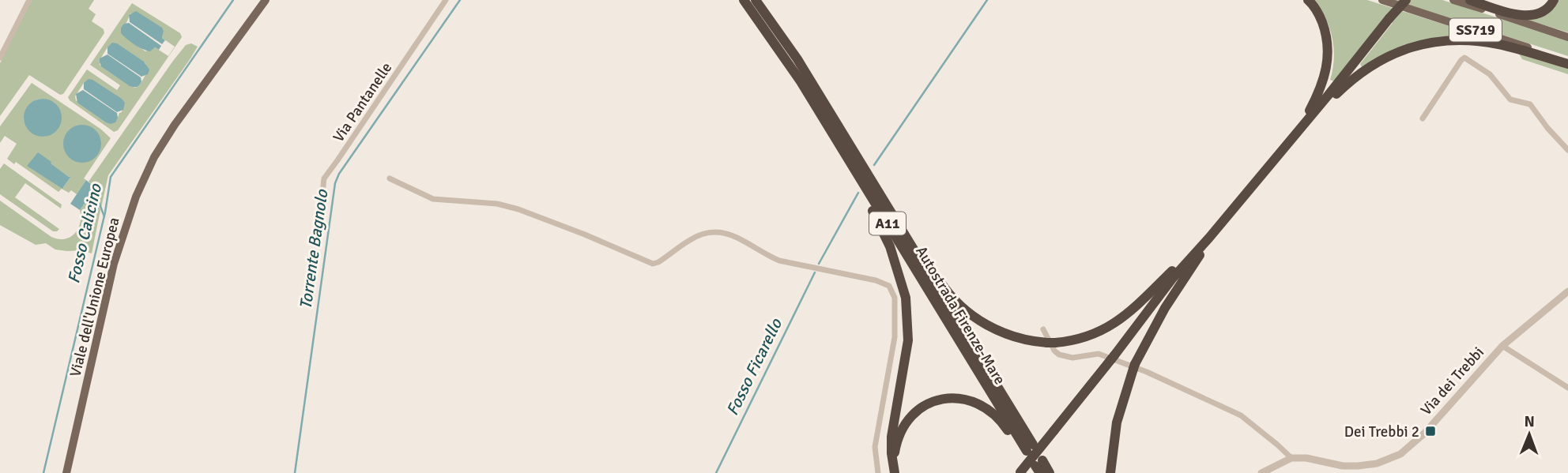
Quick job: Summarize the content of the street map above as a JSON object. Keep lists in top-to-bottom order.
{
  "streets": {
    "highway": ["A11", "Autostrada Firenze-Mare"],
    "main road": ["SS719", "Viale dell'Unione Europea"],
    "street": ["Via Pantanelle", "Via dei Trebbi"]
  },
  "water": ["Fosso Calicino", "Torrente Bagnolo", "Fosso Ficarello"],
  "places": {
    "transit": ["Dei Trebbi 2"]
  },
  "north": "top"
}
